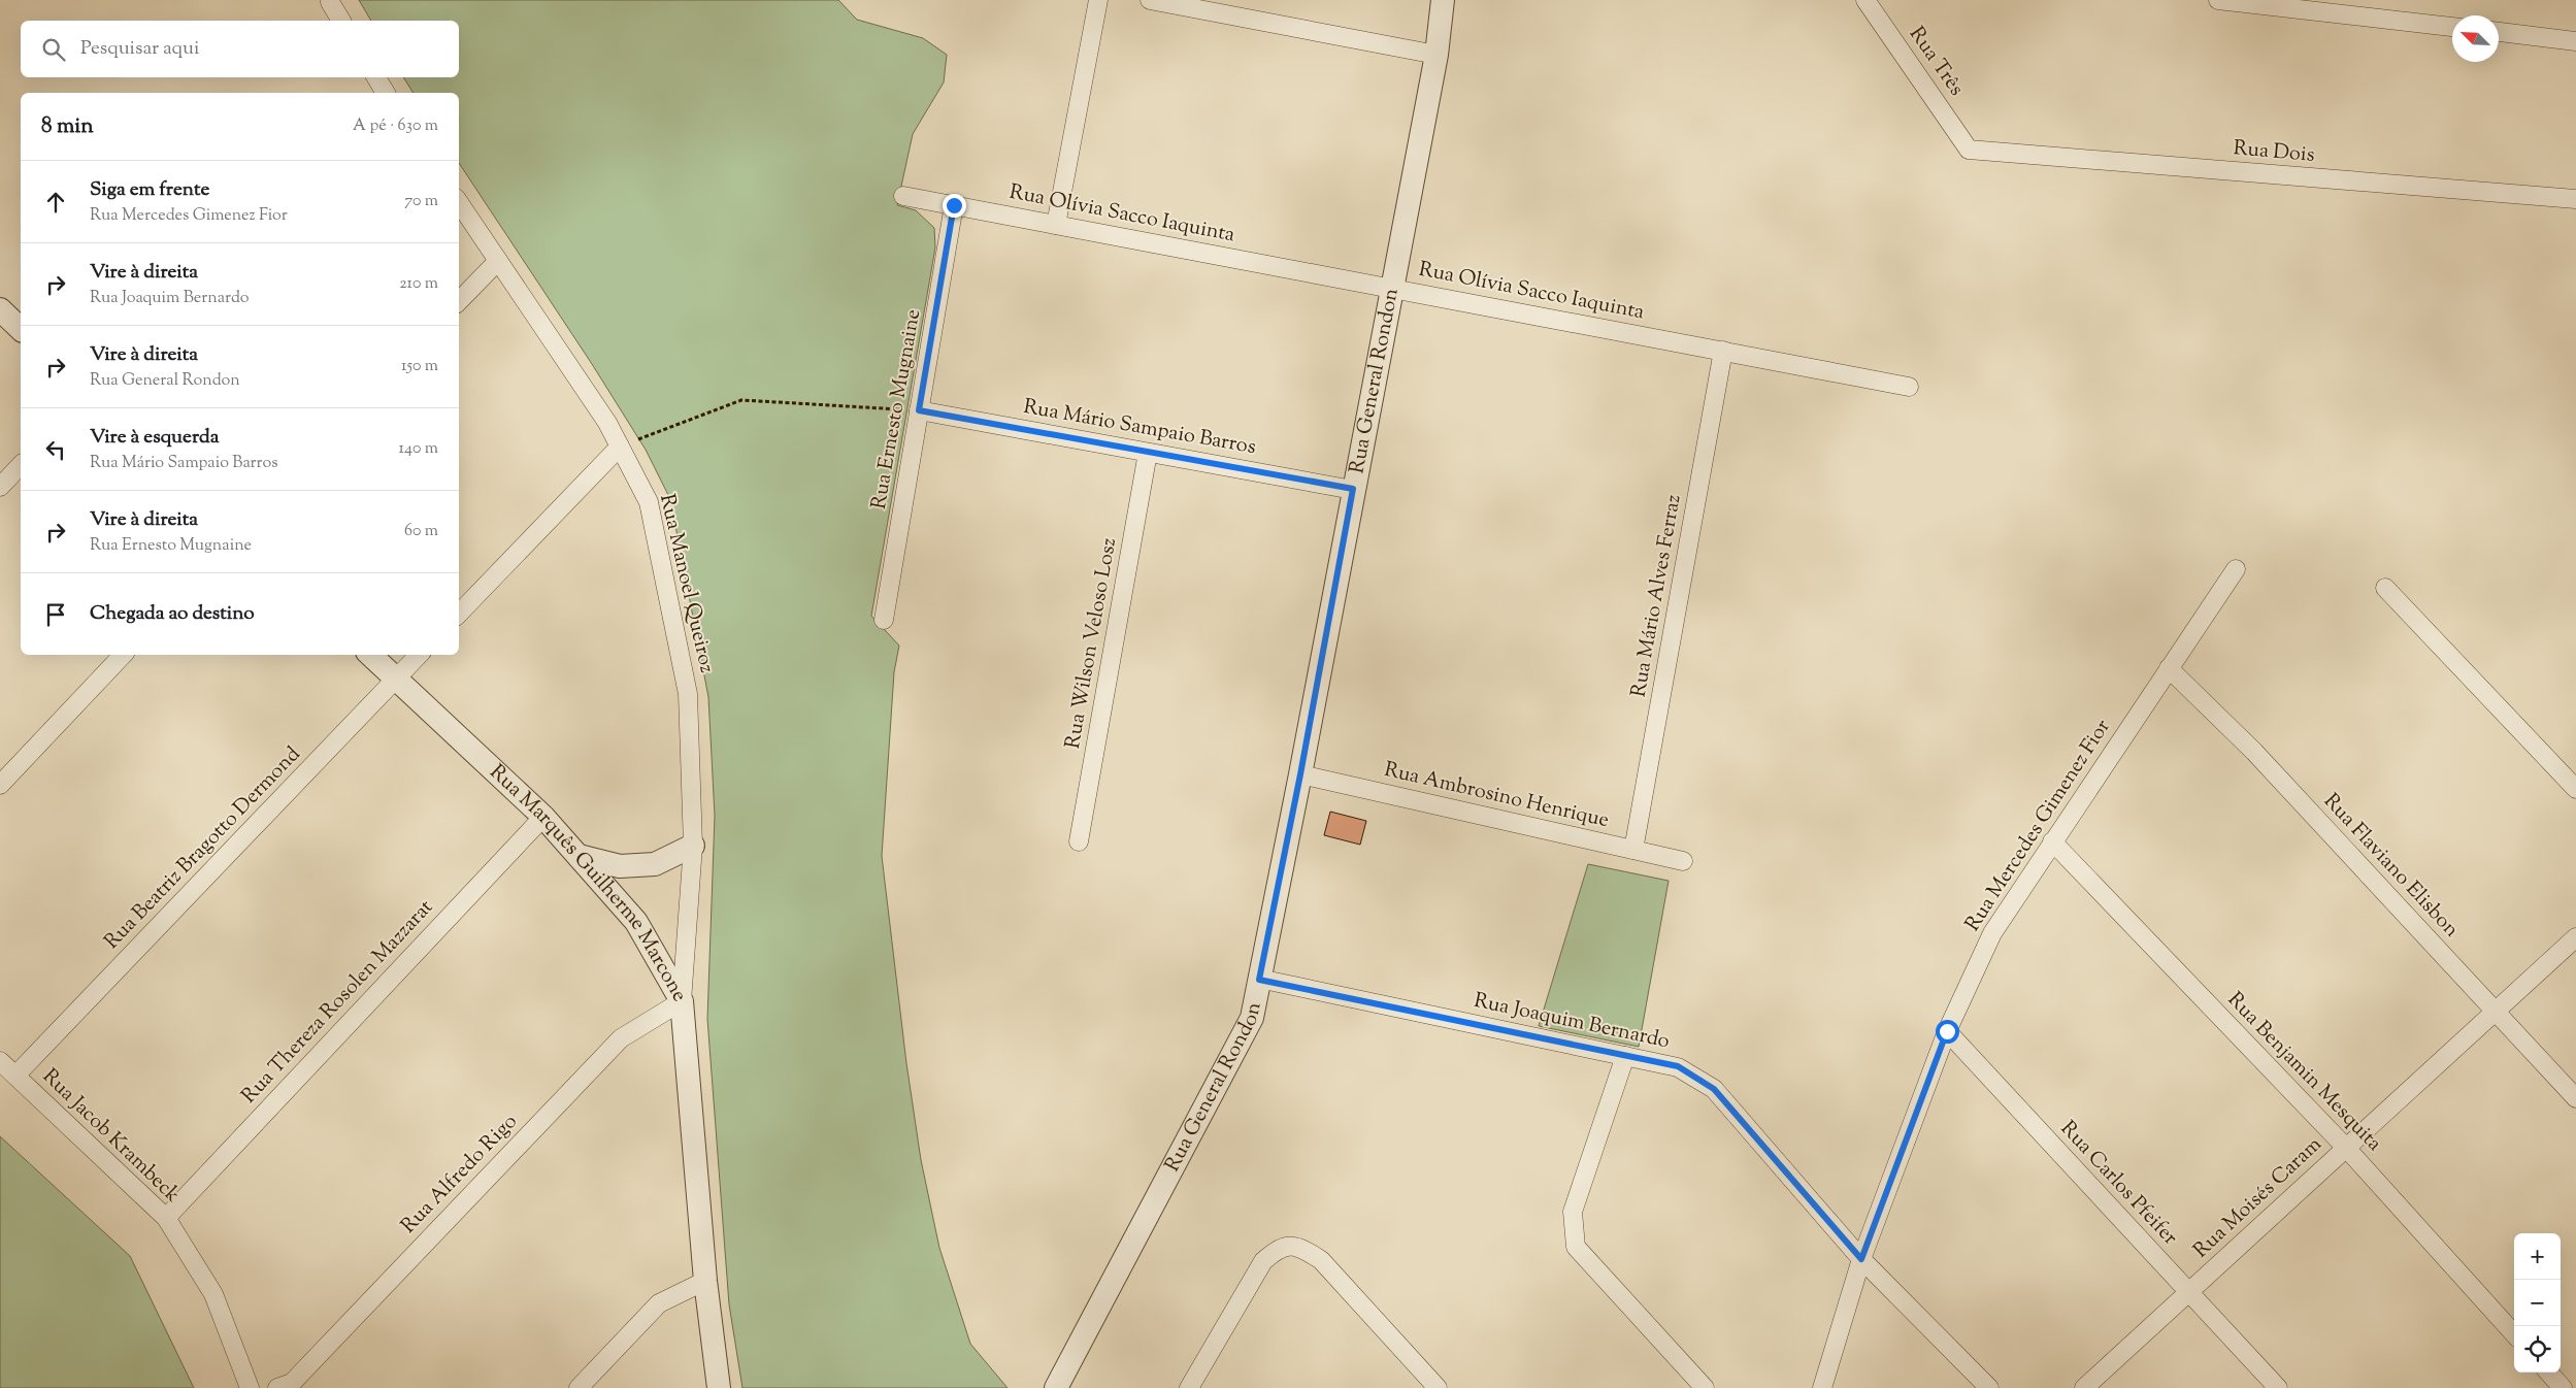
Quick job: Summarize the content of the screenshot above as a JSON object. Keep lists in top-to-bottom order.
{
  "streets": {
    "street": [
      "Rua Três",
      "Rua Dois",
      "Rua Olívia Sacco Iaquinta",
      "Rua General Rondon",
      "Rua Ernesto Mugnaine",
      "Rua Mário Sampaio Barros",
      "Rua Manoel Queiroz",
      "Rua Mário Alves Ferraz",
      "Rua Wilson Veloso Losz",
      "Rua Ambrosino Henrique",
      "Rua Mercedes Gimenez Fior",
      "Rua Beatriz Bragotto Dermond",
      "Rua Flaviano Elisbon",
      "Rua Marquês Guilherme Marcone",
      "Rua Thereza Rosolen Mazzarat",
      "Rua Joaquim Bernardo",
      "Rua Benjamin Mesquita",
      "Rua Jacob Krambeck",
      "Rua Alfredo Rigo",
      "Rua Carlos Pfeifer",
      "Rua Moisés Caram"
    ]
  },
  "crossings": [
    ["Rua Três", "Rua Dois"],
    ["Rua Olívia Sacco Iaquinta", "Rua General Rondon"],
    ["Rua Olívia Sacco Iaquinta", "Rua Ernesto Mugnaine"],
    ["Rua Olívia Sacco Iaquinta", "Rua Mário Alves Ferraz"],
    ["Rua General Rondon", "Rua Mário Sampaio Barros"],
    ["Rua General Rondon", "Rua Ambrosino Henrique"],
    ["Rua General Rondon", "Rua Joaquim Bernardo"],
    ["Rua Ernesto Mugnaine", "Rua Mário Sampaio Barros"],
    ["Rua Mário Sampaio Barros", "Rua Wilson Veloso Losz"],
    ["Rua Manoel Queiroz", "Rua Marquês Guilherme Marcone"],
    ["Rua Manoel Queiroz", "Rua Alfredo Rigo"],
    ["Rua Mário Alves Ferraz", "Rua Ambrosino Henrique"],
    ["Rua Mercedes Gimenez Fior", "Rua Flaviano Elisbon"],
    ["Rua Mercedes Gimenez Fior", "Rua Joaquim Bernardo"],
    ["Rua Mercedes Gimenez Fior", "Rua Benjamin Mesquita"],
    ["Rua Mercedes Gimenez Fior", "Rua Carlos Pfeifer"],
    ["Rua Beatriz Bragotto Dermond", "Rua Marquês Guilherme Marcone"],
    ["Rua Beatriz Bragotto Dermond", "Rua Jacob Krambeck"],
    ["Rua Flaviano Elisbon", "Rua Moisés Caram"],
    ["Rua Marquês Guilherme Marcone", "Rua Thereza Rosolen Mazzarat"],
    ["Rua Marquês Guilherme Marcone", "Rua Alfredo Rigo"],
    ["Rua Thereza Rosolen Mazzarat", "Rua Jacob Krambeck"],
    ["Rua Benjamin Mesquita", "Rua Moisés Caram"],
    ["Rua Carlos Pfeifer", "Rua Moisés Caram"]
  ],
  "north": "top left",
  "page": {
    "search": "Pesquisar aqui",
    "heading": ["8 min", "A pé · 630 m"],
    "list": [
      ["Siga em frente", "Rua Mercedes Gimenez Fior", "70 m"],
      ["Vire à direita", "Rua Joaquim Bernardo", "210 m"],
      ["Vire à direita", "Rua General Rondon", "150 m"],
      ["Vire à esquerda", "Rua Mário Sampaio Barros", "140 m"],
      ["Vire à direita", "Rua Ernesto Mugnaine", "60 m"],
      "Chegada ao destino"
    ],
    "map_buttons": ["+", "−"]
  }
}
